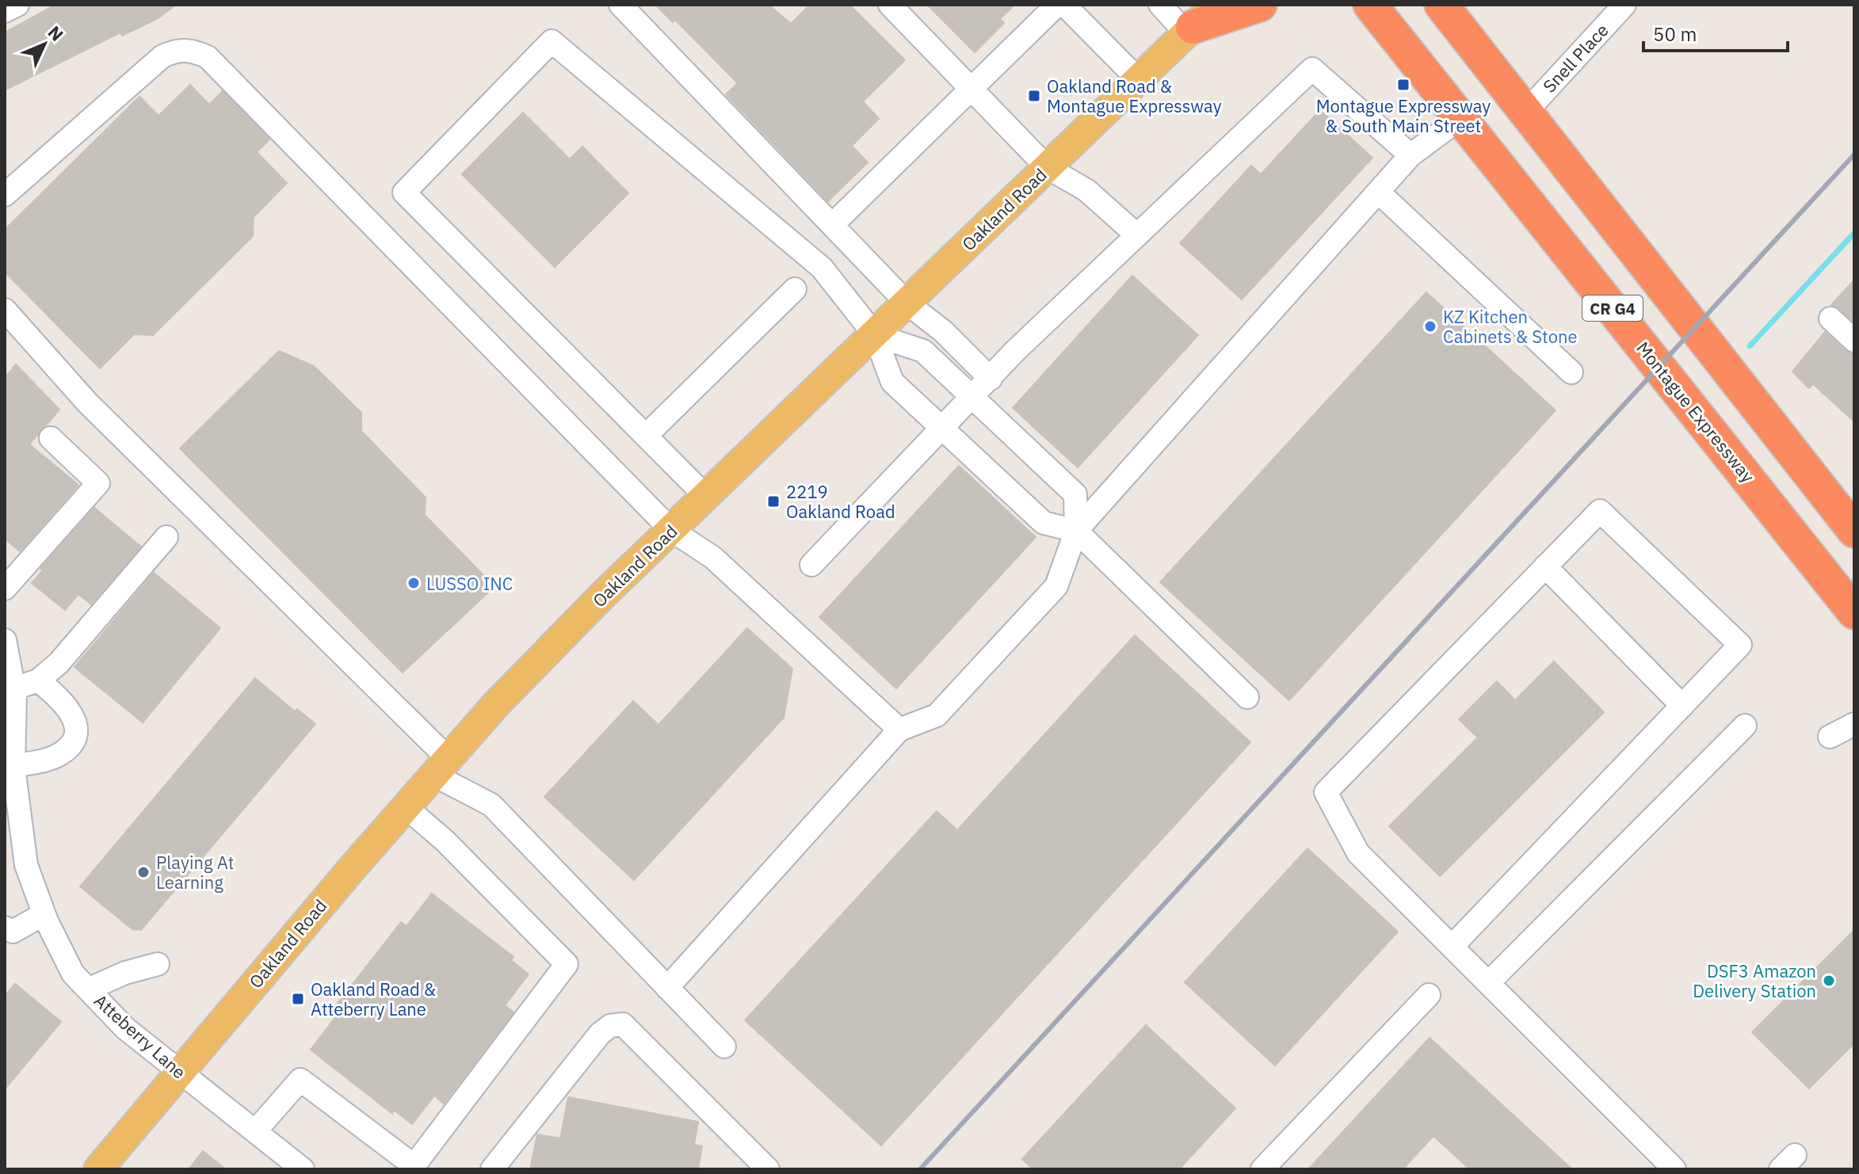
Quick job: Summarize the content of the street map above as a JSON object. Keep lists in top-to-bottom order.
{
  "streets": {
    "highway": ["CR G4", "Montague Expressway"],
    "main road": ["Oakland Road"],
    "street": ["Snell Place", "Atteberry Lane"]
  },
  "crossings": [
    ["Snell Place", "CR G4"],
    ["Oakland Road", "Atteberry Lane"]
  ],
  "places": {
    "transit": [
      "Montague Expressway & South Main Street",
      "Oakland Road & Montague Expressway",
      "2219 Oakland Road",
      "Oakland Road & Atteberry Lane"
    ],
    "other": [
      "KZ Kitchen Cabinets & Stone",
      "LUSSO INC",
      "Playing At Learning",
      "DSF3 Amazon Delivery Station"
    ]
  },
  "scale_bar": "50 m",
  "north": "top right"
}
